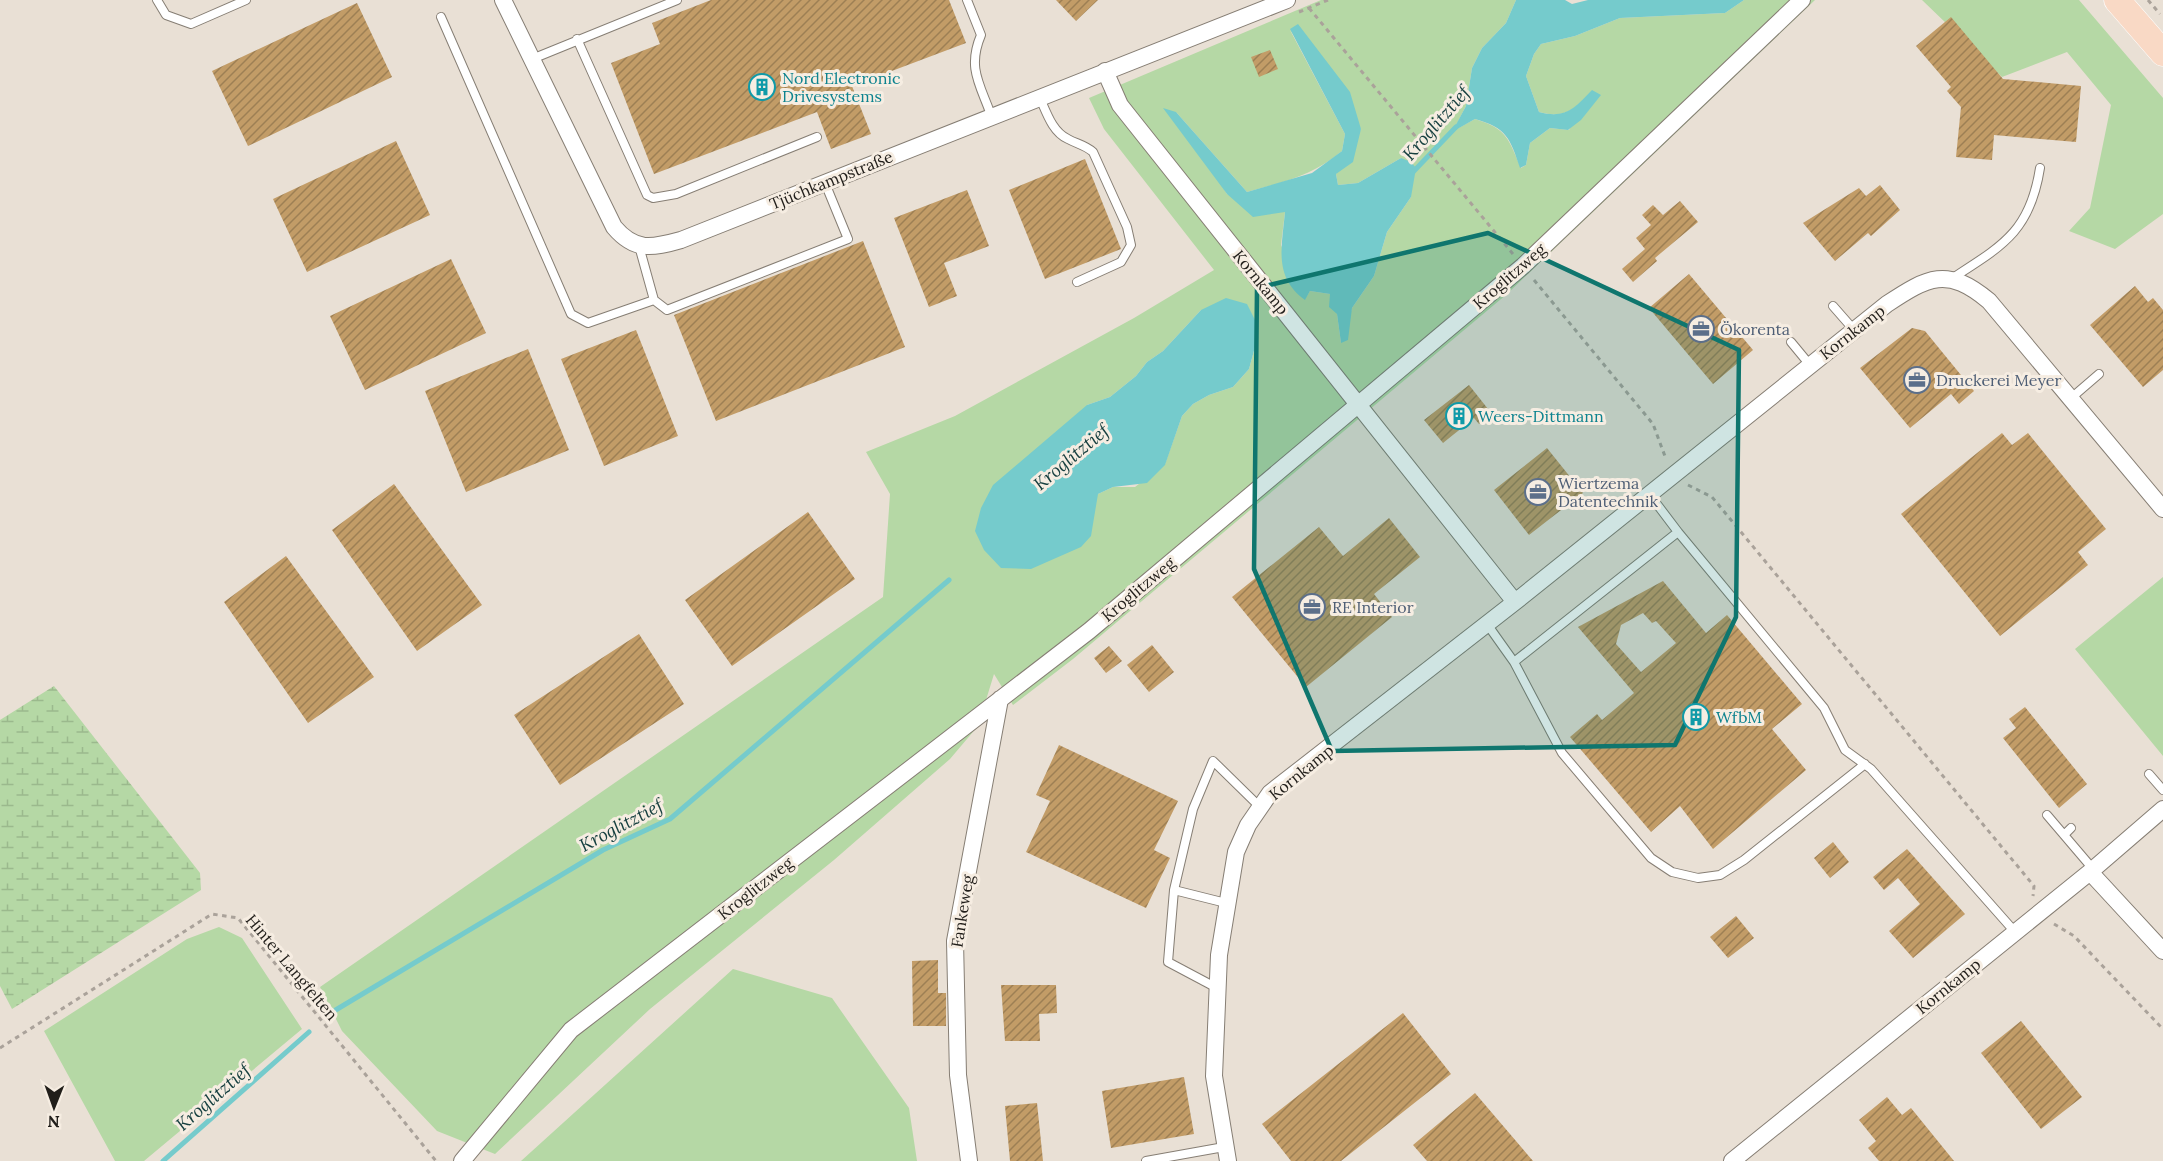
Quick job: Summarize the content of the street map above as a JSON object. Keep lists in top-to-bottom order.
{
  "streets": {
    "street": [
      "Tjüchkampstraße",
      "Kroglitzweg",
      "Kornkamp",
      "Fankeweg"
    ],
    "path": ["Hinter Langfelten"]
  },
  "crossings": [
    ["Tjüchkampstraße", "Kornkamp"],
    ["Kroglitzweg", "Kornkamp"],
    ["Kroglitzweg", "Fankeweg"]
  ],
  "water": ["Kroglitztief"],
  "places": {
    "building": ["Nord Electronic Drivesystems", "Weers-Dittmann", "WfbM"],
    "office": [
      "Ökorenta",
      "Druckerei Meyer",
      "Wiertzema Datentechnik",
      "RE Interior"
    ]
  },
  "north": "bottom"
}
